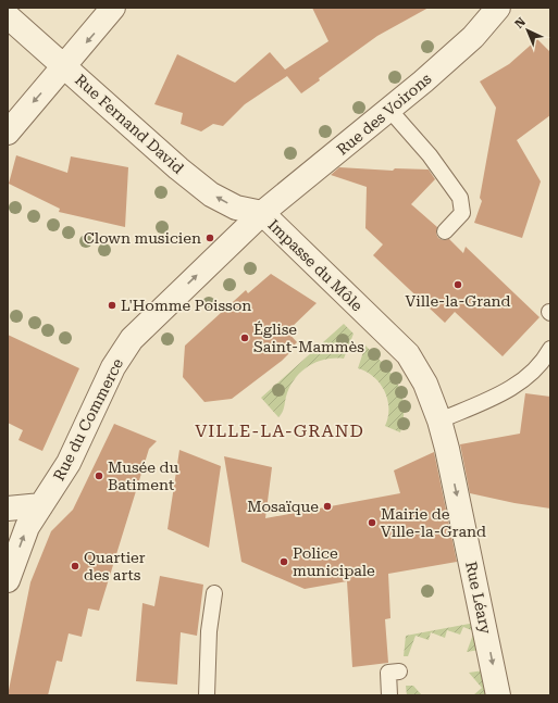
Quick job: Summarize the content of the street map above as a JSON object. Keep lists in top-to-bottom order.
{
  "streets": {
    "street": [
      "Rue des Voirons",
      "Rue Fernand David",
      "Impasse du Môle",
      "Rue du Commerce",
      "Rue Léary"
    ]
  },
  "crossings": [
    ["Rue des Voirons", "Rue Fernand David"],
    ["Rue des Voirons", "Impasse du Môle"],
    ["Rue des Voirons", "Rue du Commerce"],
    ["Rue Fernand David", "Impasse du Môle"],
    ["Impasse du Môle", "Rue Léary"]
  ],
  "one_way": ["Rue des Voirons", "Rue Fernand David", "Rue Léary"],
  "districts": ["VILLE-LA-GRAND"],
  "places": [
    "Clown musicien",
    "Ville-la-Grand",
    "L'Homme Poisson",
    "Église Saint-Mammès",
    "Musée du Batiment",
    "Mosaïque",
    "Mairie de Ville-la-Grand",
    "Police municipale",
    "Quartier des arts"
  ],
  "north": "top left"
}
